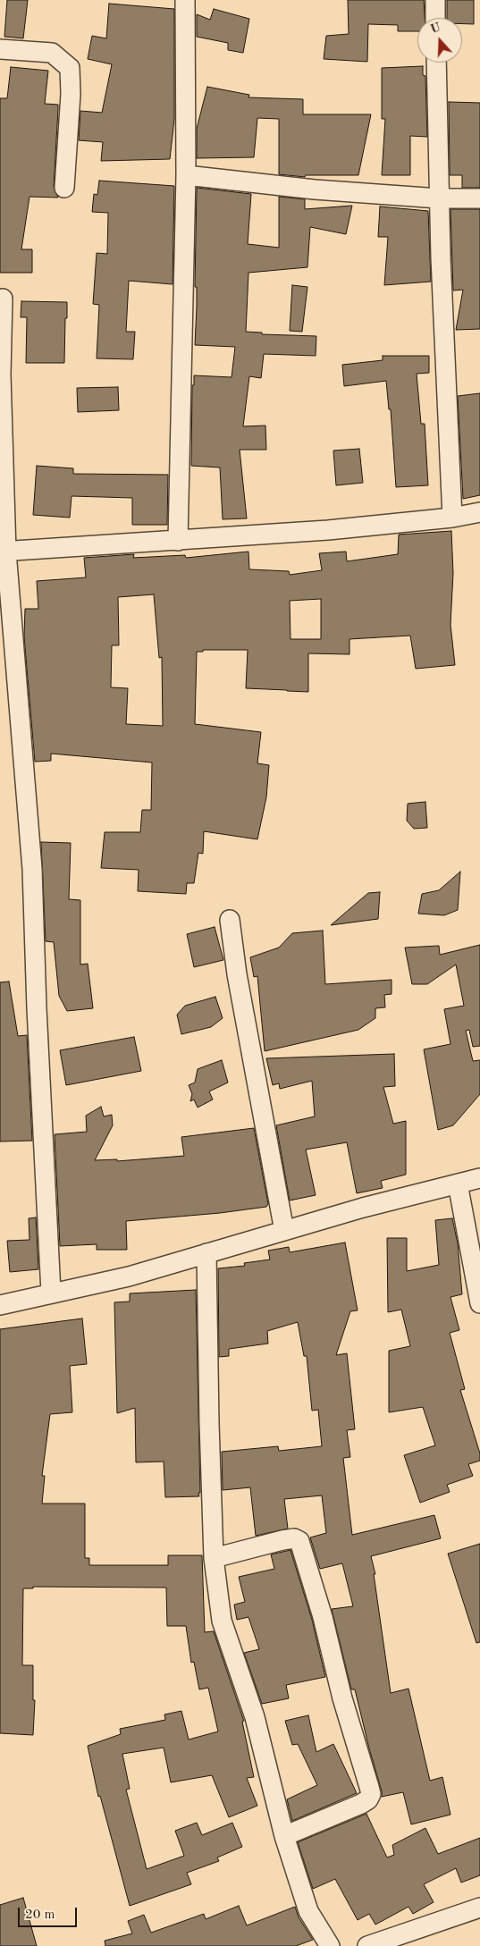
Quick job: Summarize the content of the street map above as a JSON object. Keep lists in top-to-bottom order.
{
  "scale_bar": "20 m",
  "north": "top"
}
